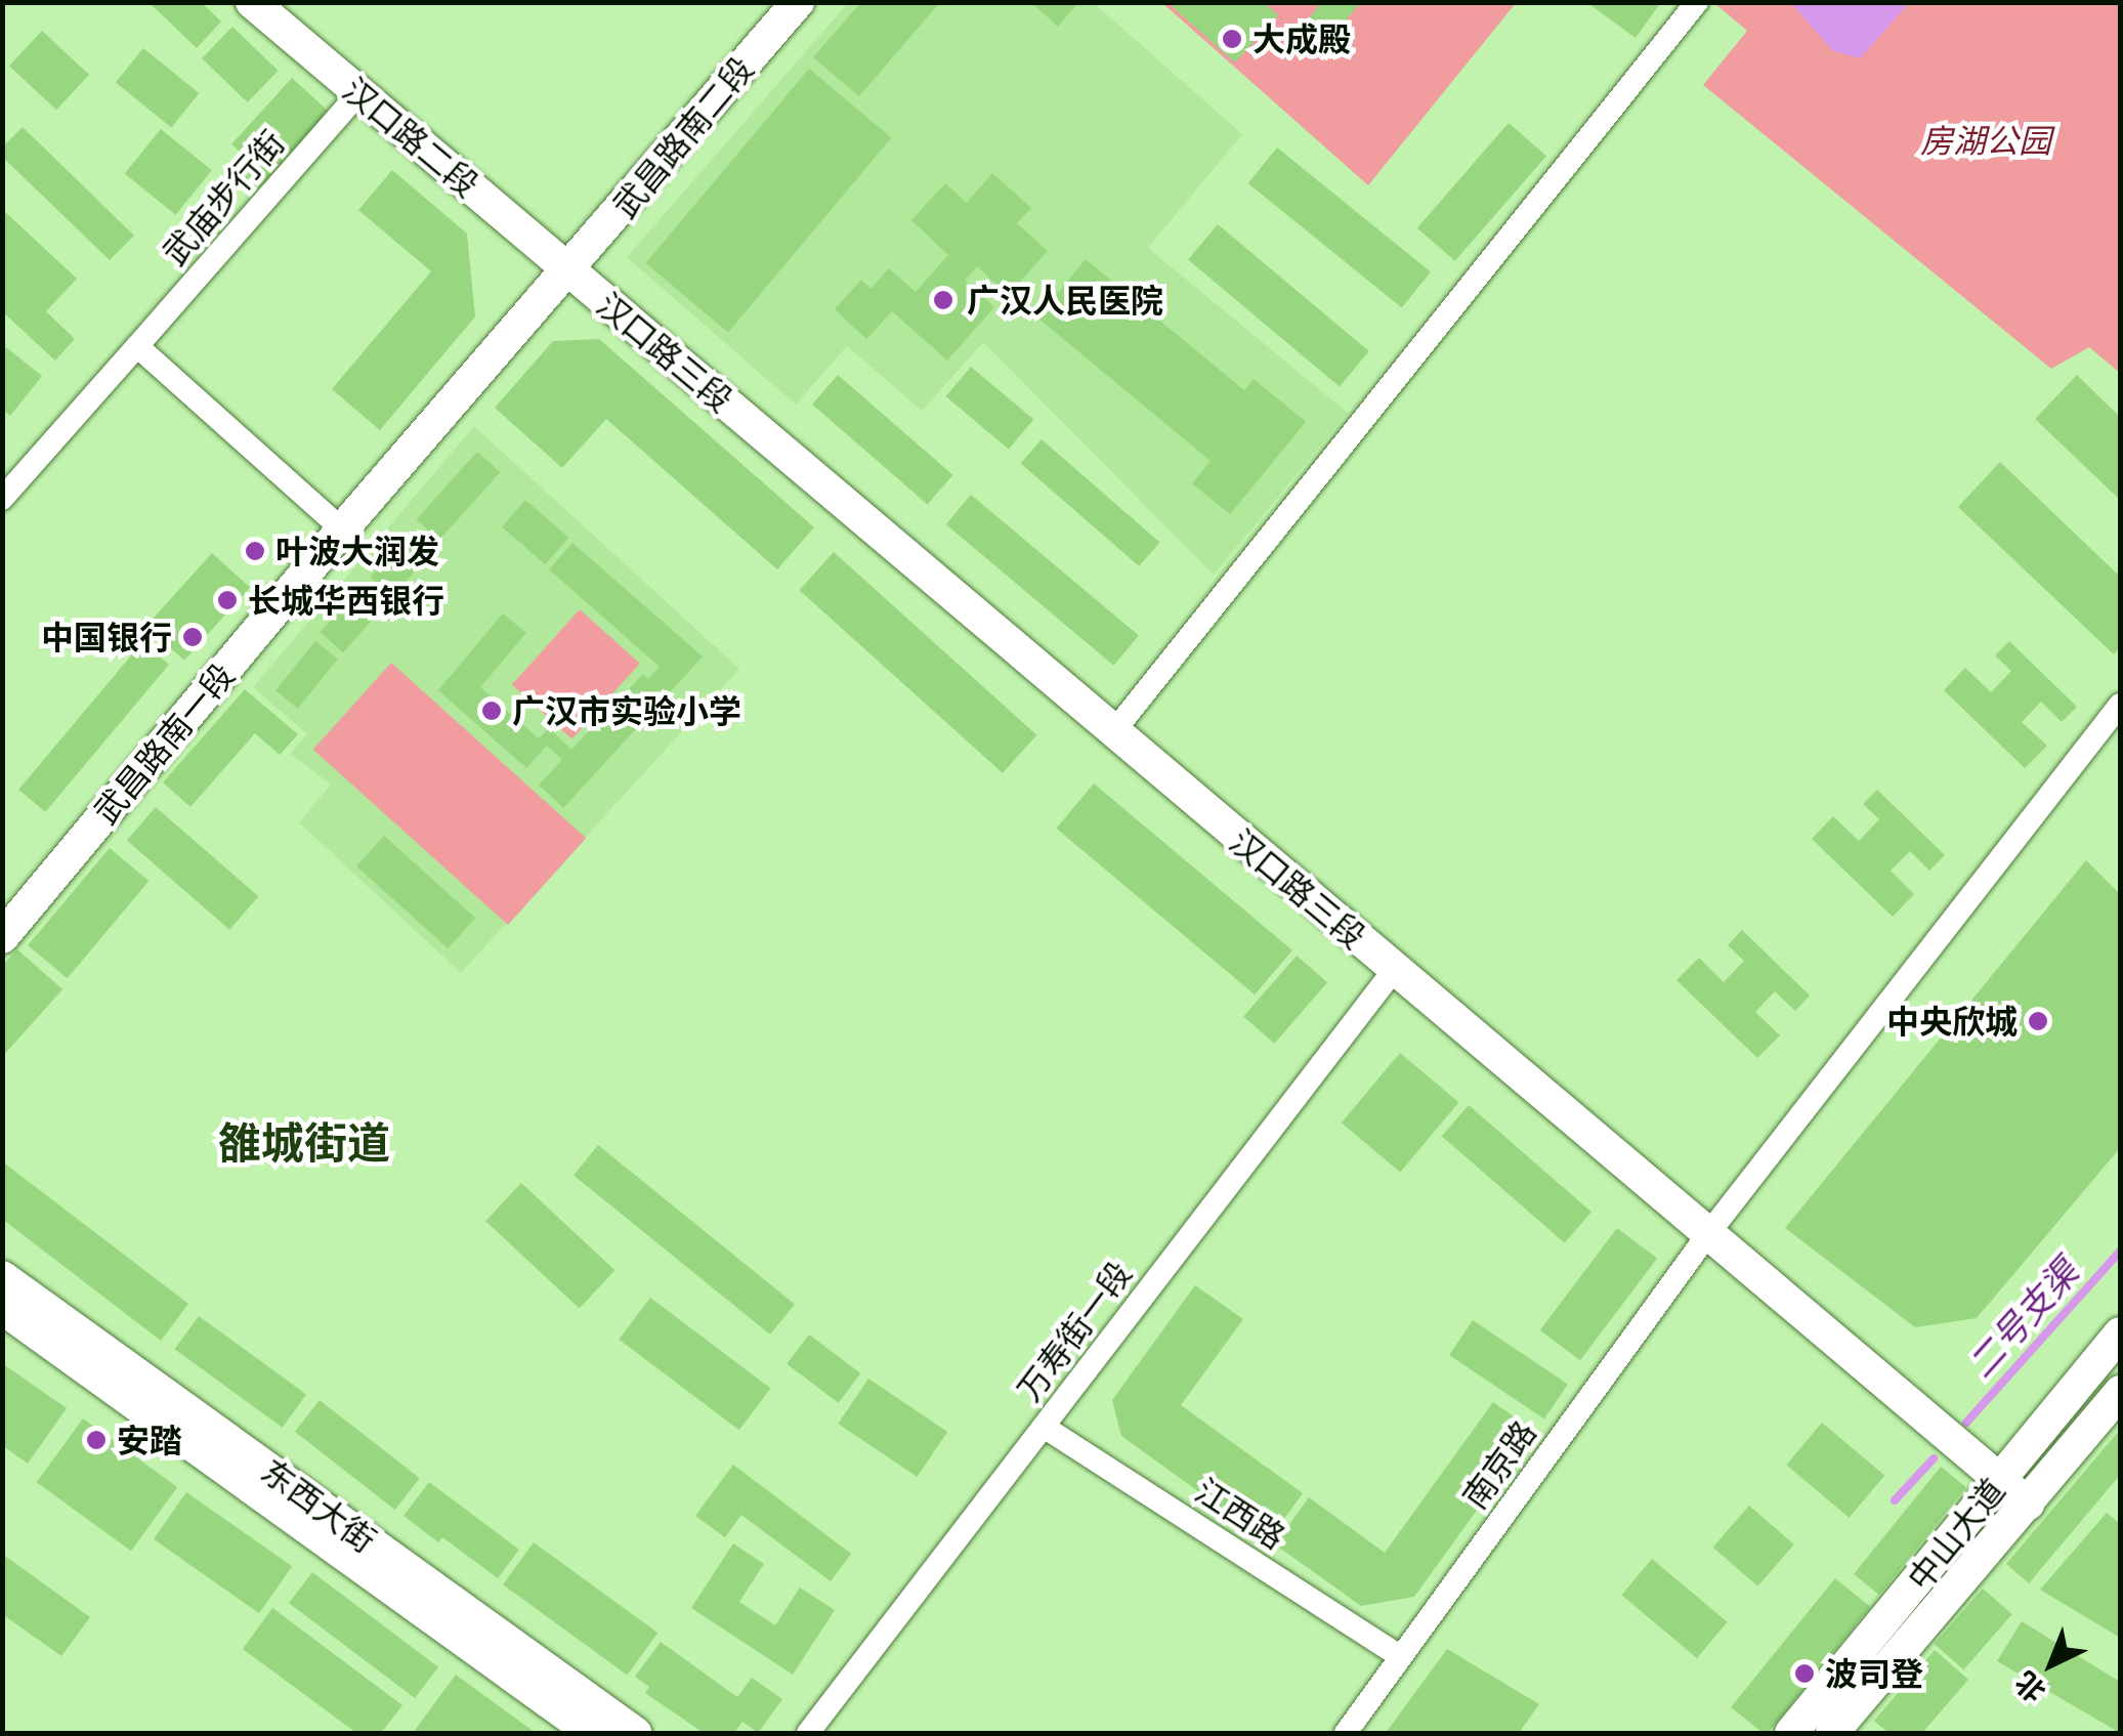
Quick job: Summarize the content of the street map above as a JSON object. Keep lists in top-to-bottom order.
{
  "streets": {
    "street": [
      "汉口路二段",
      "武昌路南二段",
      "武庙步行街",
      "汉口路三段",
      "武昌路南一段",
      "万寿街一段",
      "南京路",
      "东西大街",
      "江西路",
      "中山大道"
    ]
  },
  "crossings": [
    ["汉口路二段", "武昌路南二段"],
    ["汉口路二段", "武庙步行街"],
    ["汉口路二段", "汉口路三段"],
    ["汉口路二段", "武昌路南一段"],
    ["武昌路南二段", "汉口路三段"],
    ["武昌路南二段", "武昌路南一段"],
    ["汉口路三段", "武昌路南一段"],
    ["汉口路三段", "万寿街一段"],
    ["汉口路三段", "南京路"],
    ["汉口路三段", "中山大道"],
    ["万寿街一段", "江西路"],
    ["南京路", "江西路"]
  ],
  "districts": ["雒城街道"],
  "water": ["二号支渠"],
  "parks": ["房湖公园"],
  "places": [
    "大成殿",
    "广汉人民医院",
    "叶波大润发",
    "长城华西银行",
    "中国银行",
    "广汉市实验小学",
    "中央欣城",
    "安踏",
    "波司登"
  ],
  "north": "bottom left"
}
